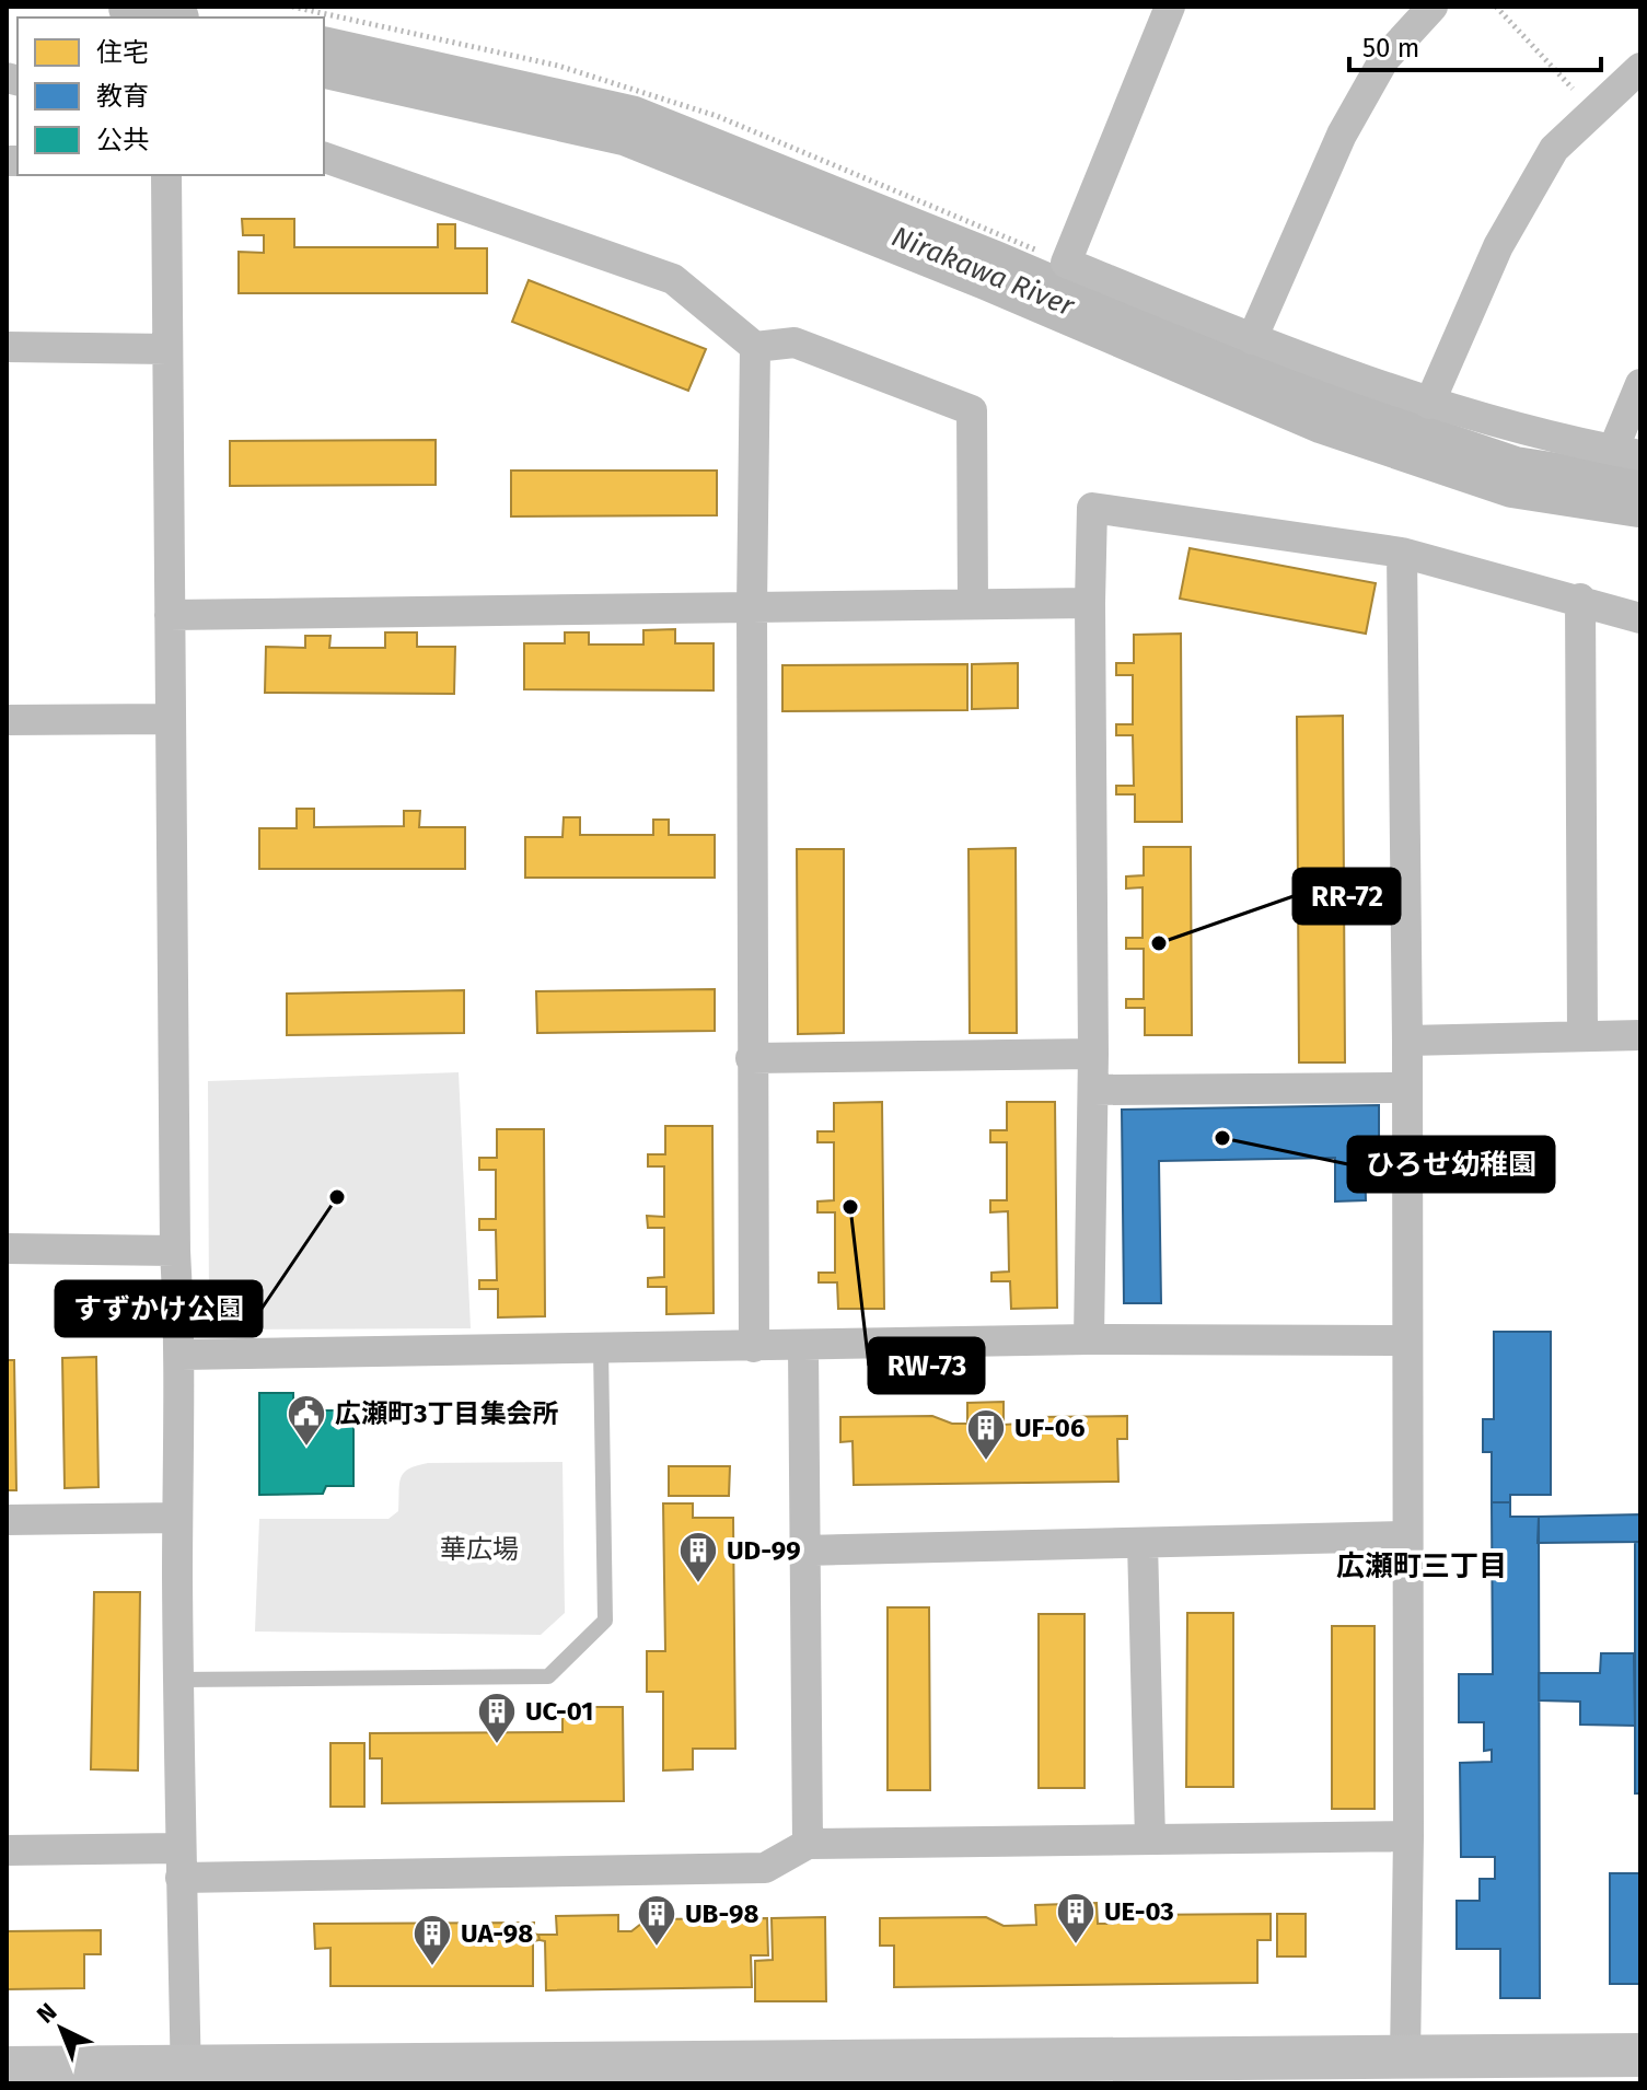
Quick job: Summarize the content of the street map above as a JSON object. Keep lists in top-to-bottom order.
{
  "districts": ["広瀬町三丁目"],
  "water": ["Nirakawa River"],
  "parks": ["華広場"],
  "places": {
    "other": [
      "RR-72",
      "ひろせ幼稚園",
      "すずかけ公園",
      "RW-73"
    ],
    "public building": ["広瀬町3丁目集会所"],
    "building": [
      "UF-06",
      "UD-99",
      "UC-01",
      "UE-03",
      "UB-98",
      "UA-98"
    ]
  },
  "legend": ["住宅", "教育", "公共"],
  "scale_bar": "50 m",
  "north": "top left"
}
